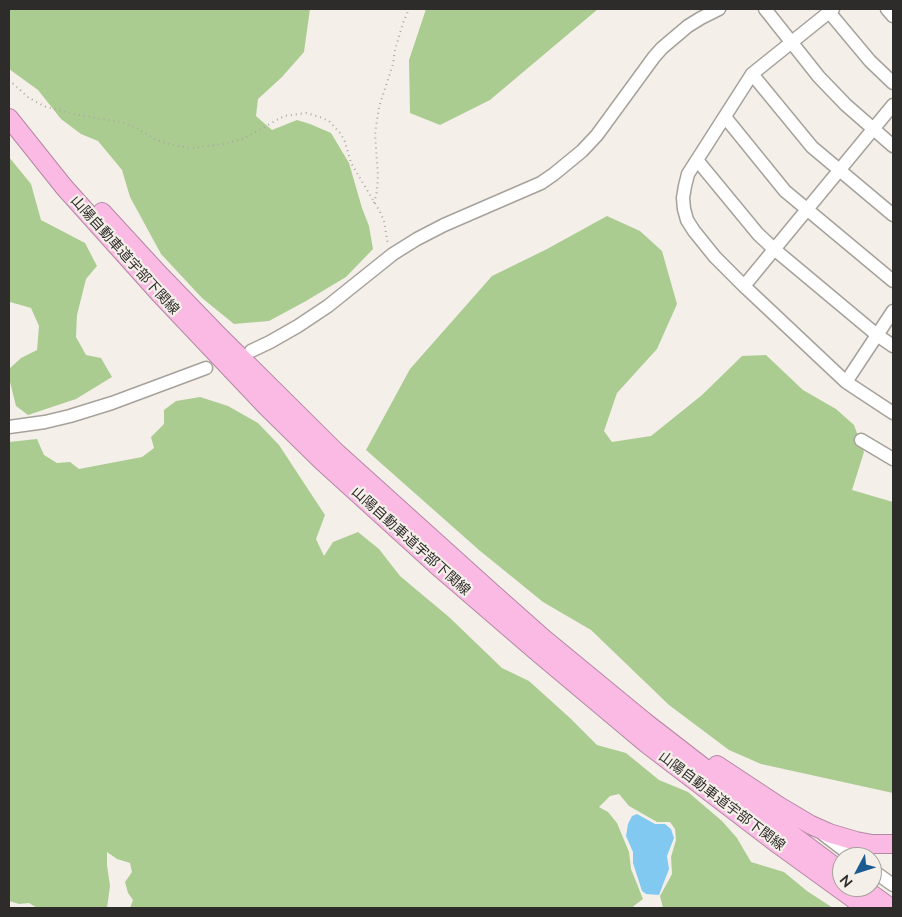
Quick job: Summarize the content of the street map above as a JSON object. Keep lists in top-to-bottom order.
{
  "streets": {
    "highway": ["山陽自動車道宇部下関線"]
  },
  "north": "bottom left"
}
